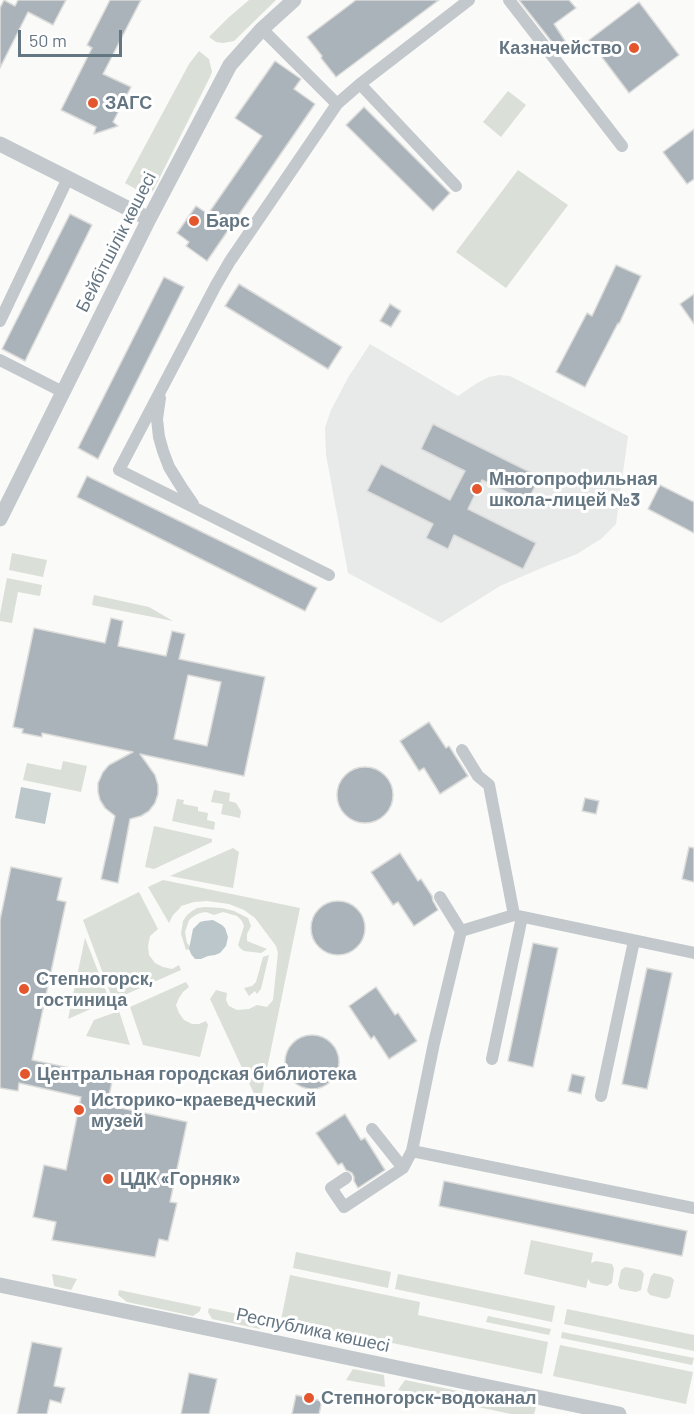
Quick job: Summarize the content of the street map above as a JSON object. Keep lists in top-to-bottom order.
{
  "streets": {
    "street": ["Бейбітшілік көшесі", "Республика көшесі"]
  },
  "places": [
    "Казначейство",
    "ЗАГС",
    "Барс",
    "Многопрофильная школа-лицей №3",
    "Степногорск, гостиница",
    "Центральная городская библиотека",
    "Историко-краеведческий музей",
    "ЦДК «Горняк»",
    "Степногорск-водоканал"
  ],
  "scale_bar": "50 m"
}
